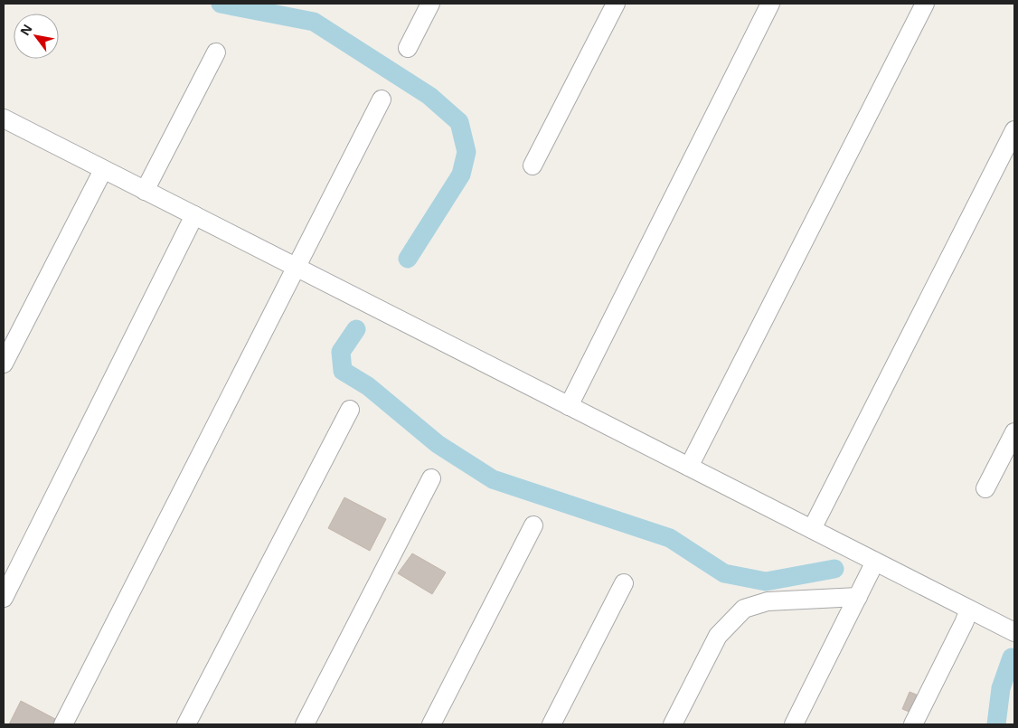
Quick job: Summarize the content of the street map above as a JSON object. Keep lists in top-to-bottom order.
{
  "north": "top left"
}
